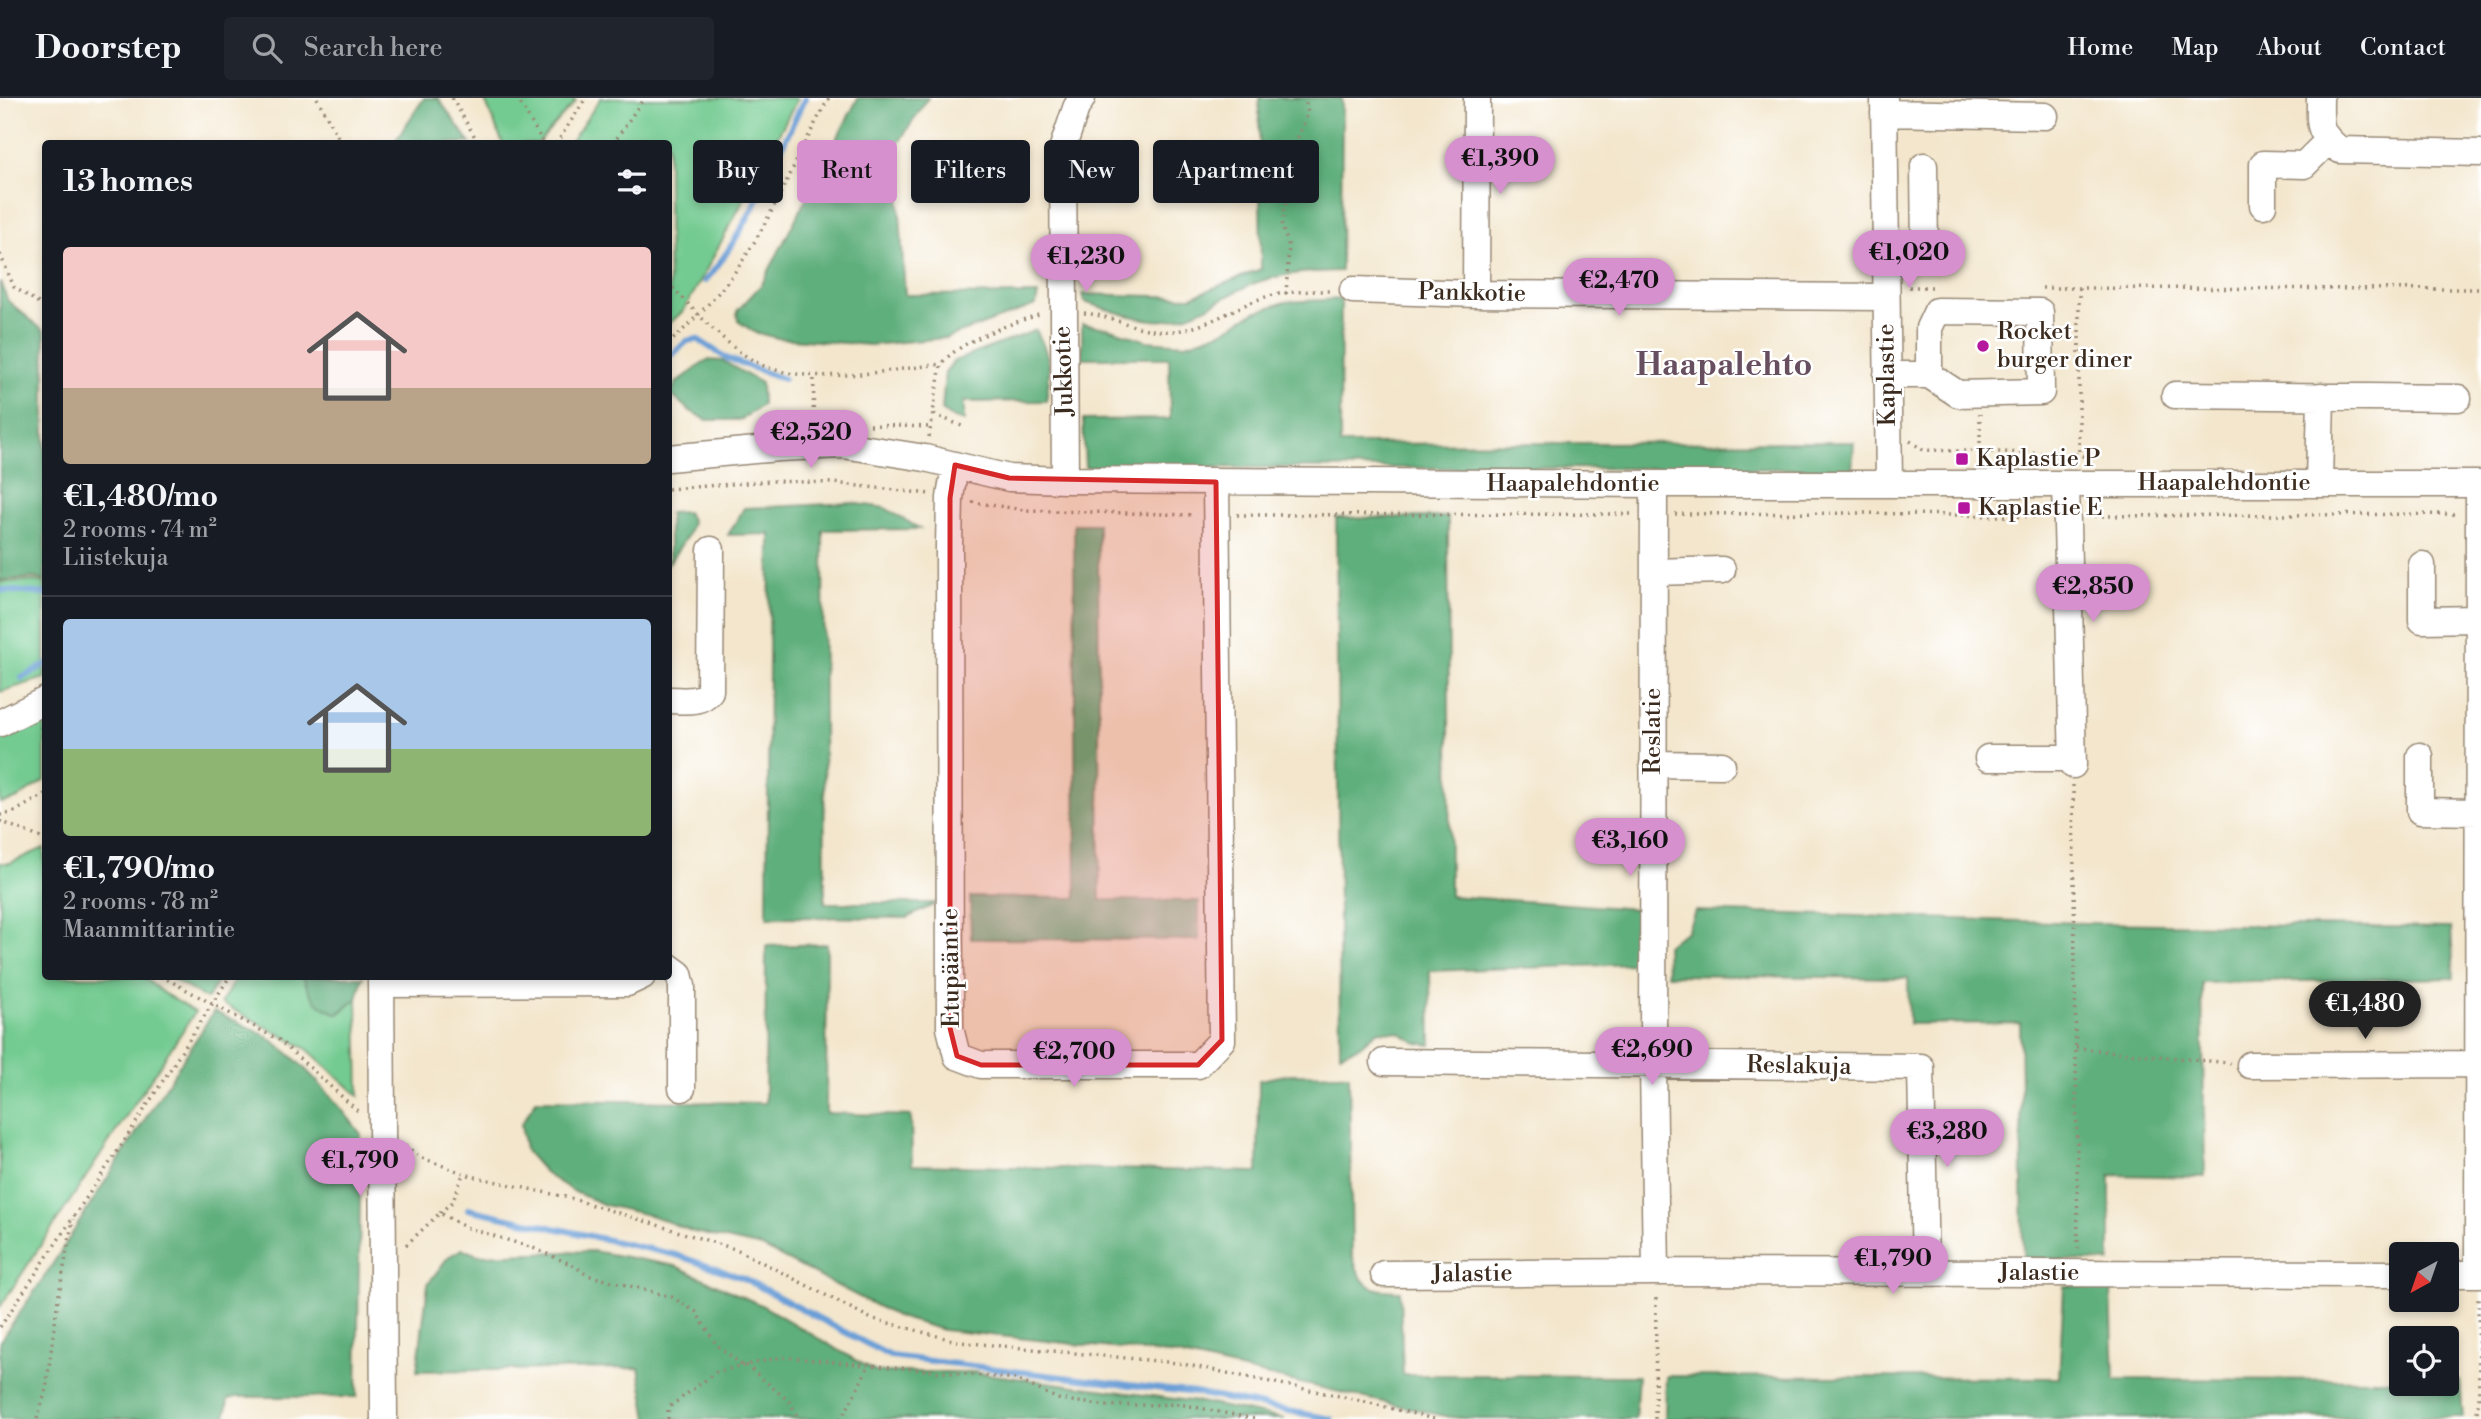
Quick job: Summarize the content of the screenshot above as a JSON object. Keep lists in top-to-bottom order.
{
  "streets": {
    "street": [
      "Pankkotie",
      "Jukkotie",
      "Kaplastie",
      "Haapalehdontie",
      "Reslatie",
      "Etupääntie",
      "Reslakuja",
      "Jalastie"
    ]
  },
  "crossings": [
    ["Pankkotie", "Kaplastie"],
    ["Jukkotie", "Haapalehdontie"],
    ["Kaplastie", "Haapalehdontie"],
    ["Haapalehdontie", "Reslatie"],
    ["Haapalehdontie", "Etupääntie"],
    ["Reslatie", "Reslakuja"],
    ["Reslatie", "Jalastie"],
    ["Reslakuja", "Jalastie"]
  ],
  "districts": ["Haapalehto"],
  "places": {
    "other": ["Rocket burger diner"],
    "transit": ["Kaplastie P", "Kaplastie E"]
  },
  "north": "bottom left",
  "page": {
    "header": "Doorstep",
    "search": "Search here",
    "nav": [
      "Home",
      "Map",
      "About",
      "Contact"
    ],
    "price": [
      "€1,390",
      "€1,020",
      "€1,230",
      "€2,470",
      "€2,520",
      "€2,850",
      "€3,160",
      "€1,480",
      "€2,690",
      "€2,700",
      "€3,280",
      "€1,790",
      "€1,790"
    ],
    "chip": [
      "Buy",
      "Rent",
      "Filters",
      "New",
      "Apartment"
    ],
    "heading": "13 homes",
    "list": [
      {
        "name": "€1,480/mo",
        "note": "2 rooms · 74 m² · Liistekuja"
      },
      {
        "name": "€1,790/mo",
        "note": "2 rooms · 78 m² · Maanmittarintie"
      }
    ]
  }
}
